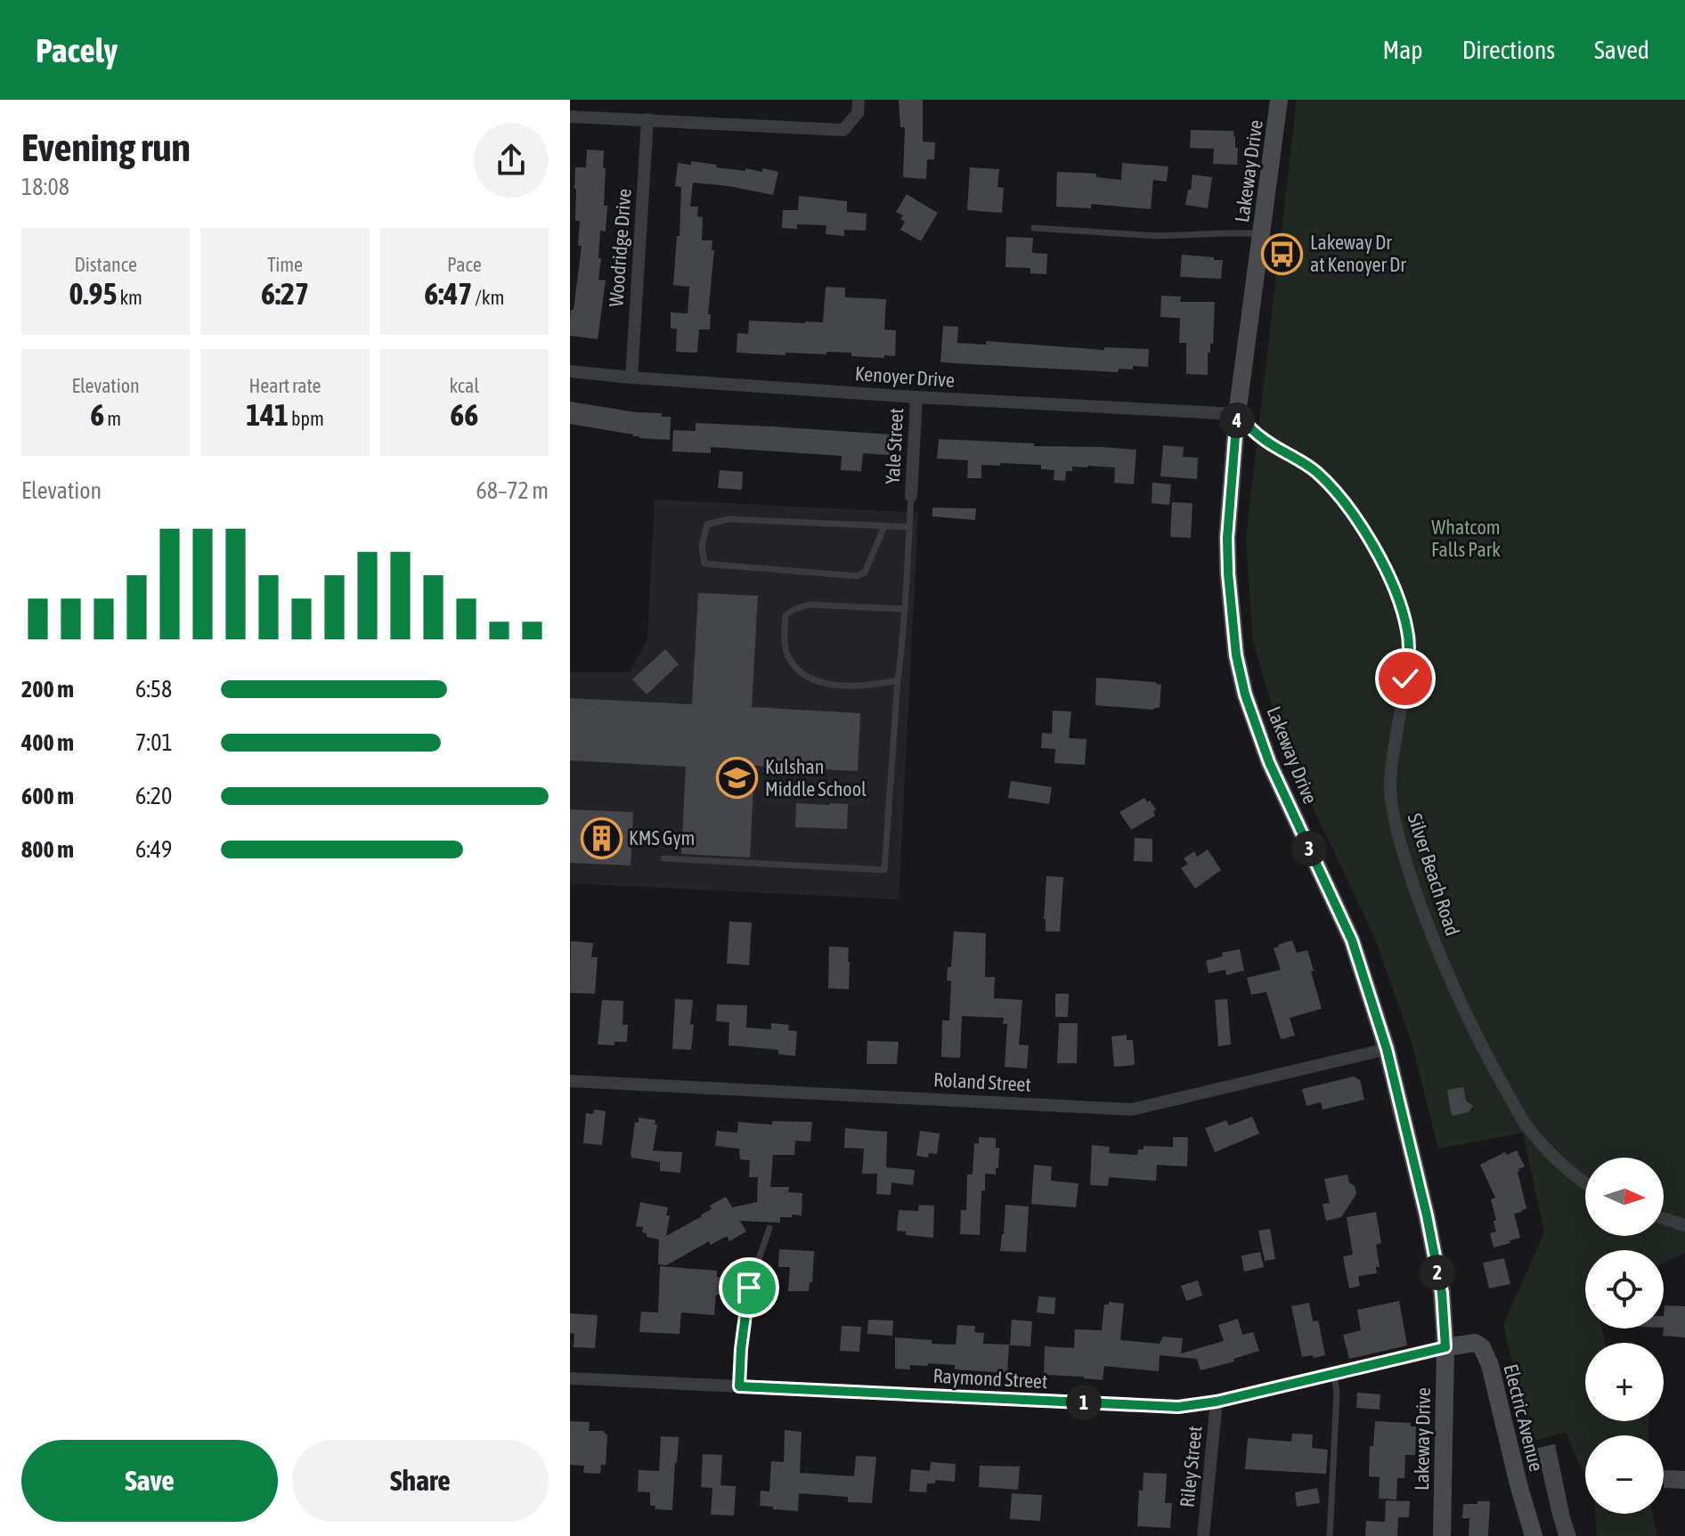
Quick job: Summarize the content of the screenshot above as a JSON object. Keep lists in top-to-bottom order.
{
  "streets": {
    "main road": ["Lakeway Drive", "Electric Avenue"],
    "street": [
      "Woodridge Drive",
      "Kenoyer Drive",
      "Yale Street",
      "Silver Beach Road",
      "Roland Street",
      "Raymond Street",
      "Riley Street"
    ]
  },
  "crossings": [
    ["Lakeway Drive", "Kenoyer Drive"],
    ["Lakeway Drive", "Silver Beach Road"],
    ["Lakeway Drive", "Roland Street"],
    ["Lakeway Drive", "Raymond Street"],
    ["Lakeway Drive", "Electric Avenue"],
    ["Woodridge Drive", "Kenoyer Drive"],
    ["Kenoyer Drive", "Yale Street"],
    ["Kenoyer Drive", "Silver Beach Road"],
    ["Raymond Street", "Electric Avenue"],
    ["Raymond Street", "Riley Street"]
  ],
  "parks": ["Whatcom Falls Park"],
  "places": {
    "bus stop": ["Lakeway Dr at Kenoyer Dr"],
    "school or university": ["Kulshan Middle School"],
    "building": ["KMS Gym"]
  },
  "north": "right",
  "page": {
    "header": "Pacely",
    "nav": ["Map", "Directions", "Saved"],
    "heading": ["Evening run", "18:08"],
    "stats": [
      ["Distance", "0.95 km"],
      ["Time", "6:27"],
      ["Pace", "6:47 /km"],
      ["Elevation", "6 m"],
      ["Heart rate", "141 bpm"],
      ["kcal", "66"]
    ],
    "pins": [
      "4",
      "3",
      "2",
      "1"
    ],
    "chart": ["Elevation", "68–72 m"],
    "list": [
      {
        "name": "200 m",
        "note": "6:58"
      },
      {
        "name": "400 m",
        "note": "7:01"
      },
      {
        "name": "600 m",
        "note": "6:20"
      },
      {
        "name": "800 m",
        "note": "6:49"
      }
    ],
    "map_buttons": ["+", "−"],
    "buttons": ["Save", "Share"]
  }
}
